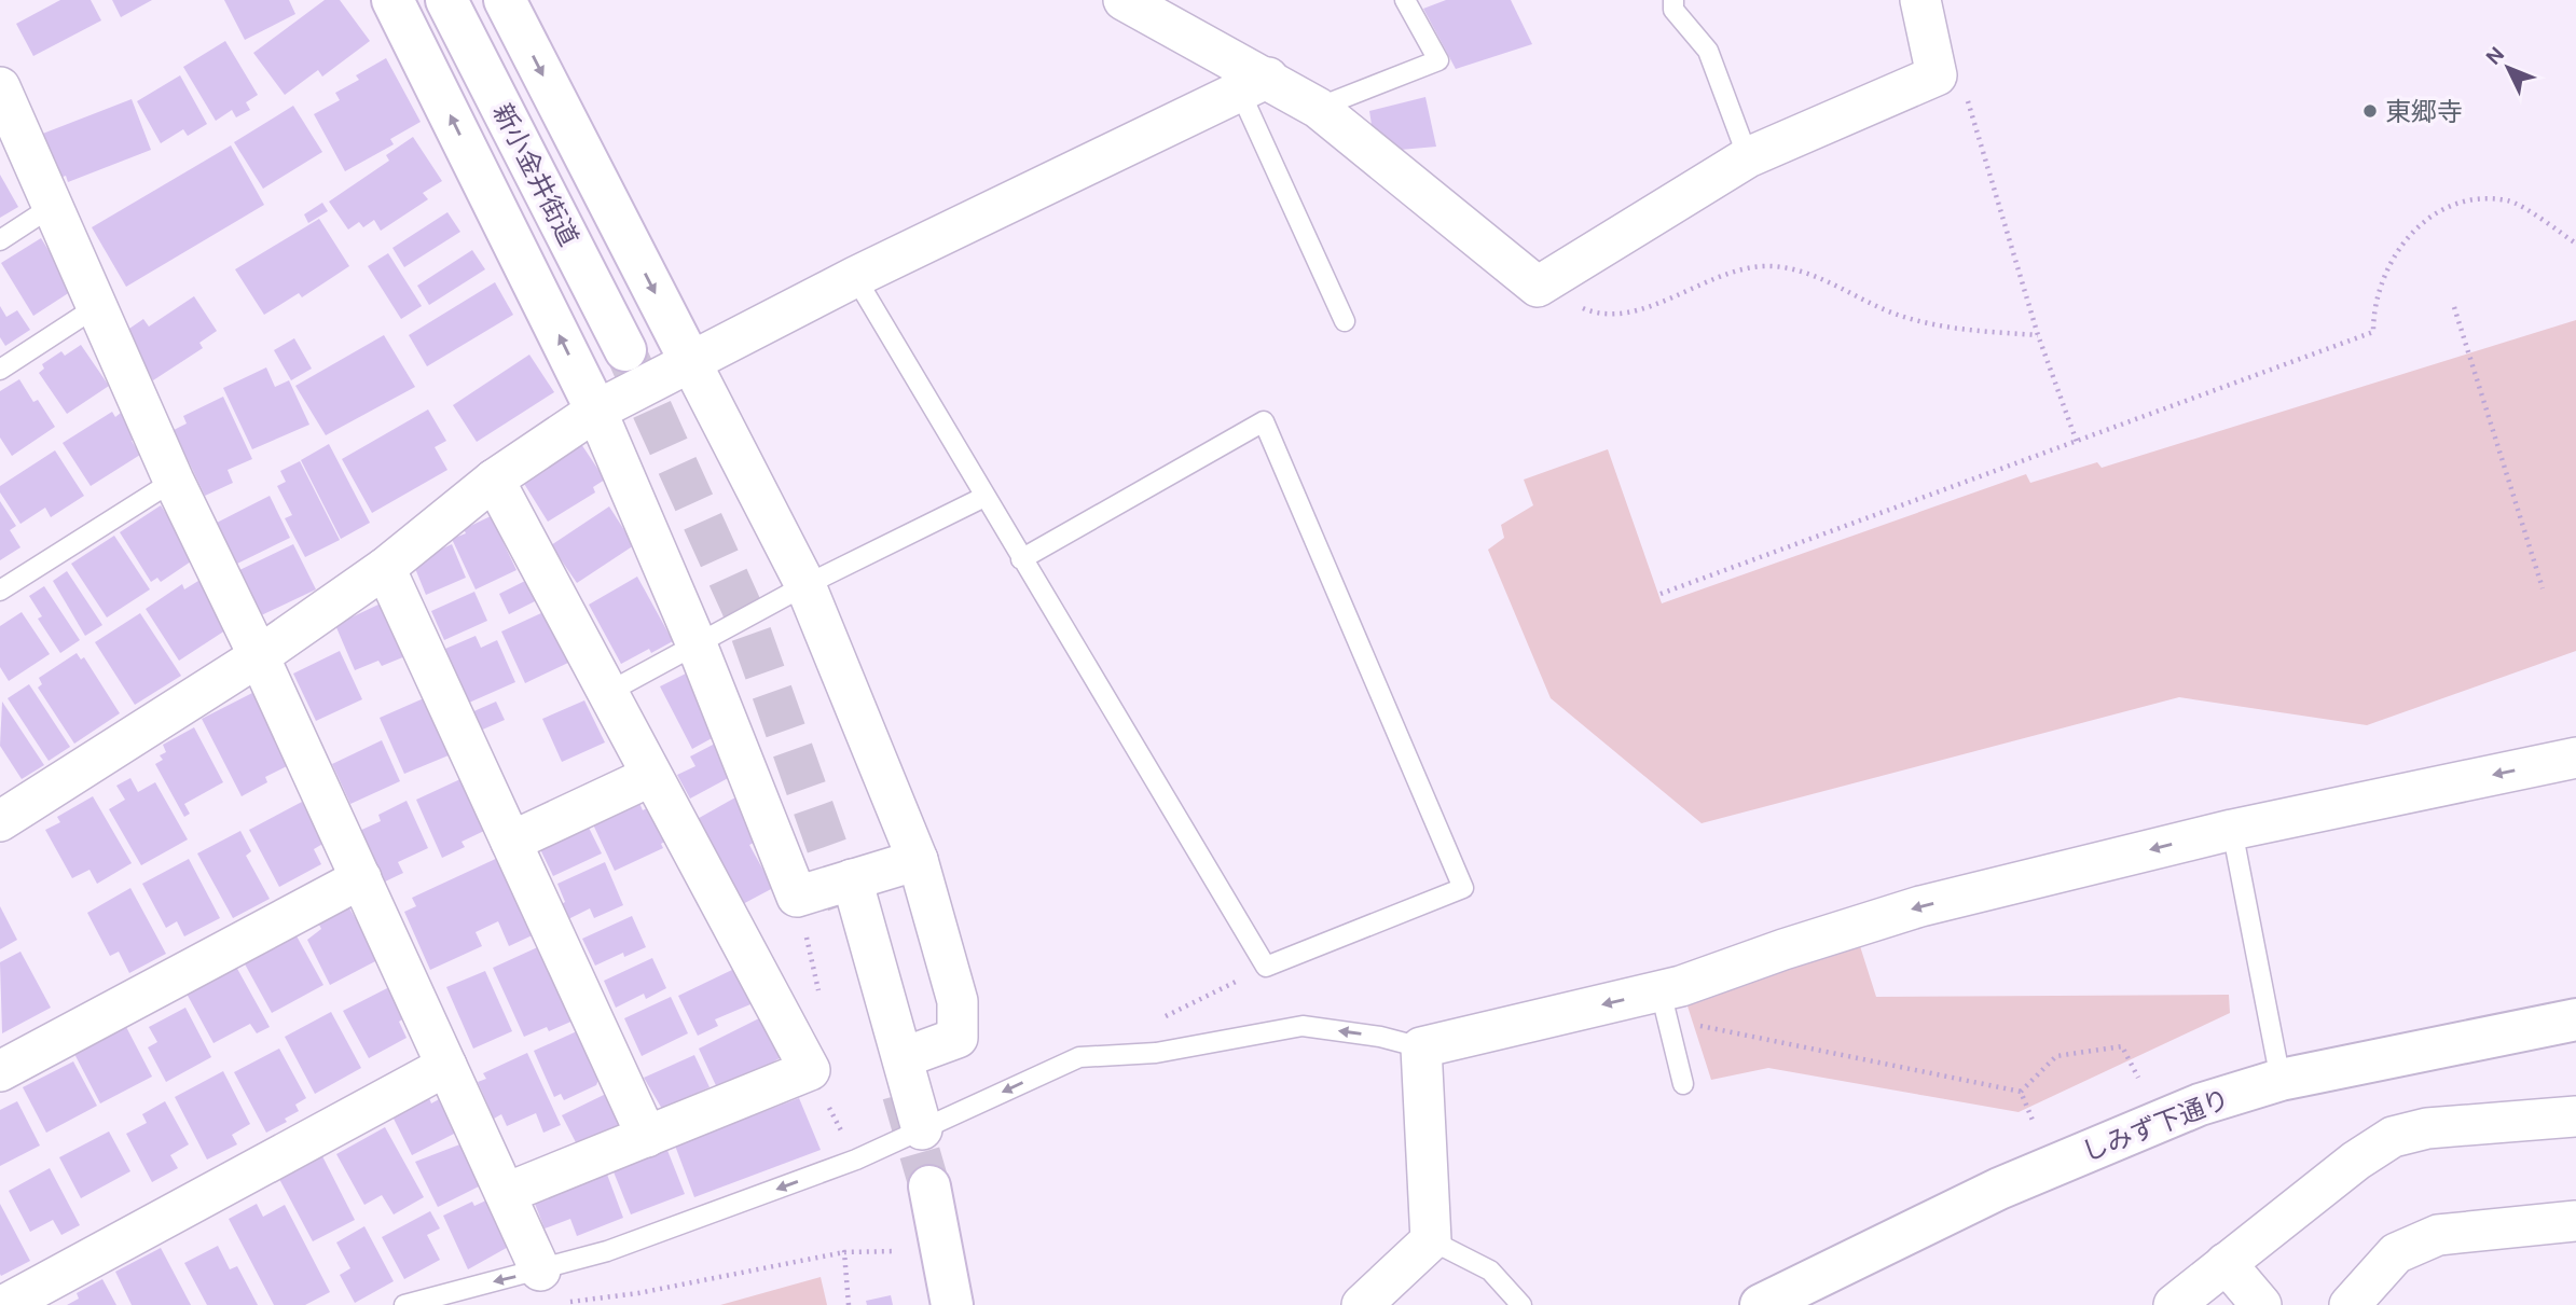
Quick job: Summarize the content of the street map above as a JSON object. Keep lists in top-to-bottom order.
{
  "streets": {
    "main road": ["新小金井街道", "しみず下通り"]
  },
  "places": ["東郷寺"],
  "north": "top left"
}
